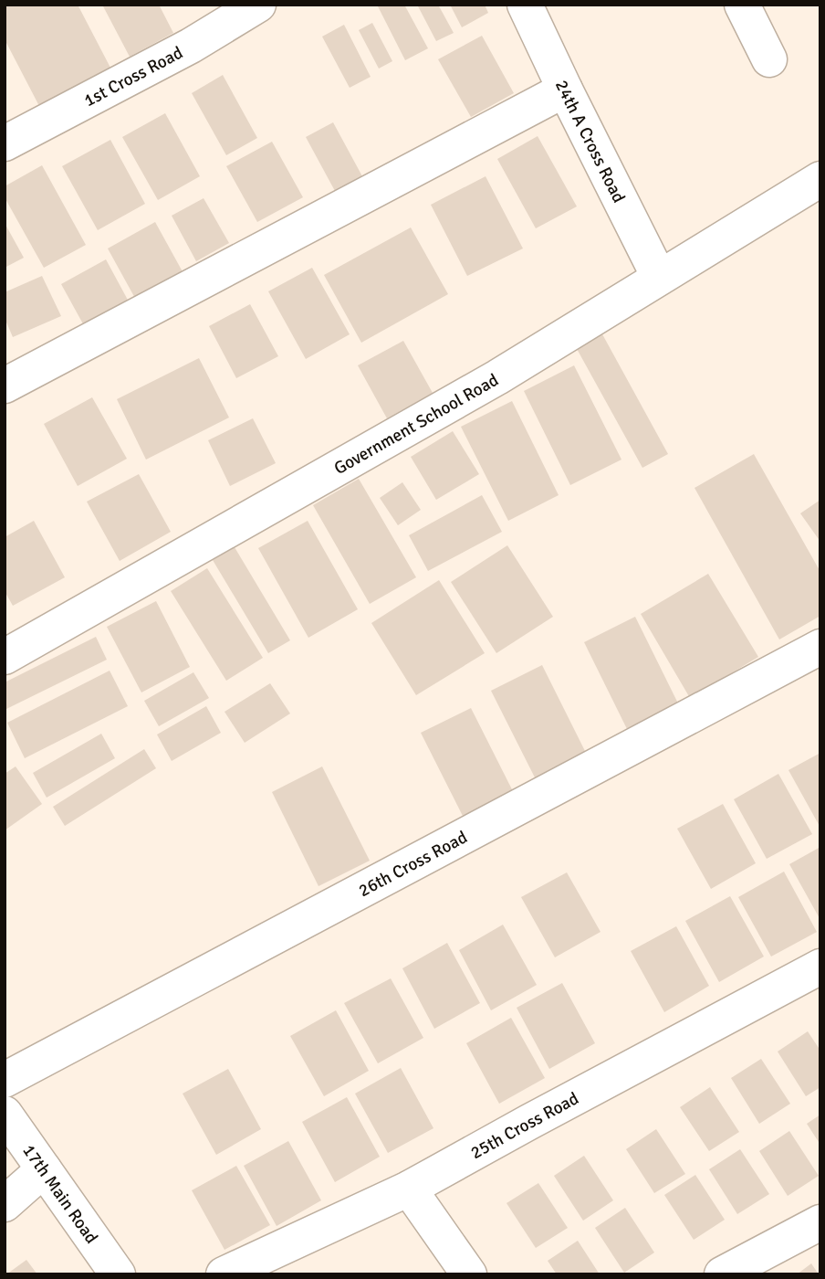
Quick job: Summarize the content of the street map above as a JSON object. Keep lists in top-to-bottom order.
{
  "streets": {
    "street": [
      "1st Cross Road",
      "24th A Cross Road",
      "Government School Road",
      "26th Cross Road",
      "25th Cross Road",
      "17th Main Road"
    ]
  },
  "crossings": [
    ["24th A Cross Road", "Government School Road"]
  ]
}
